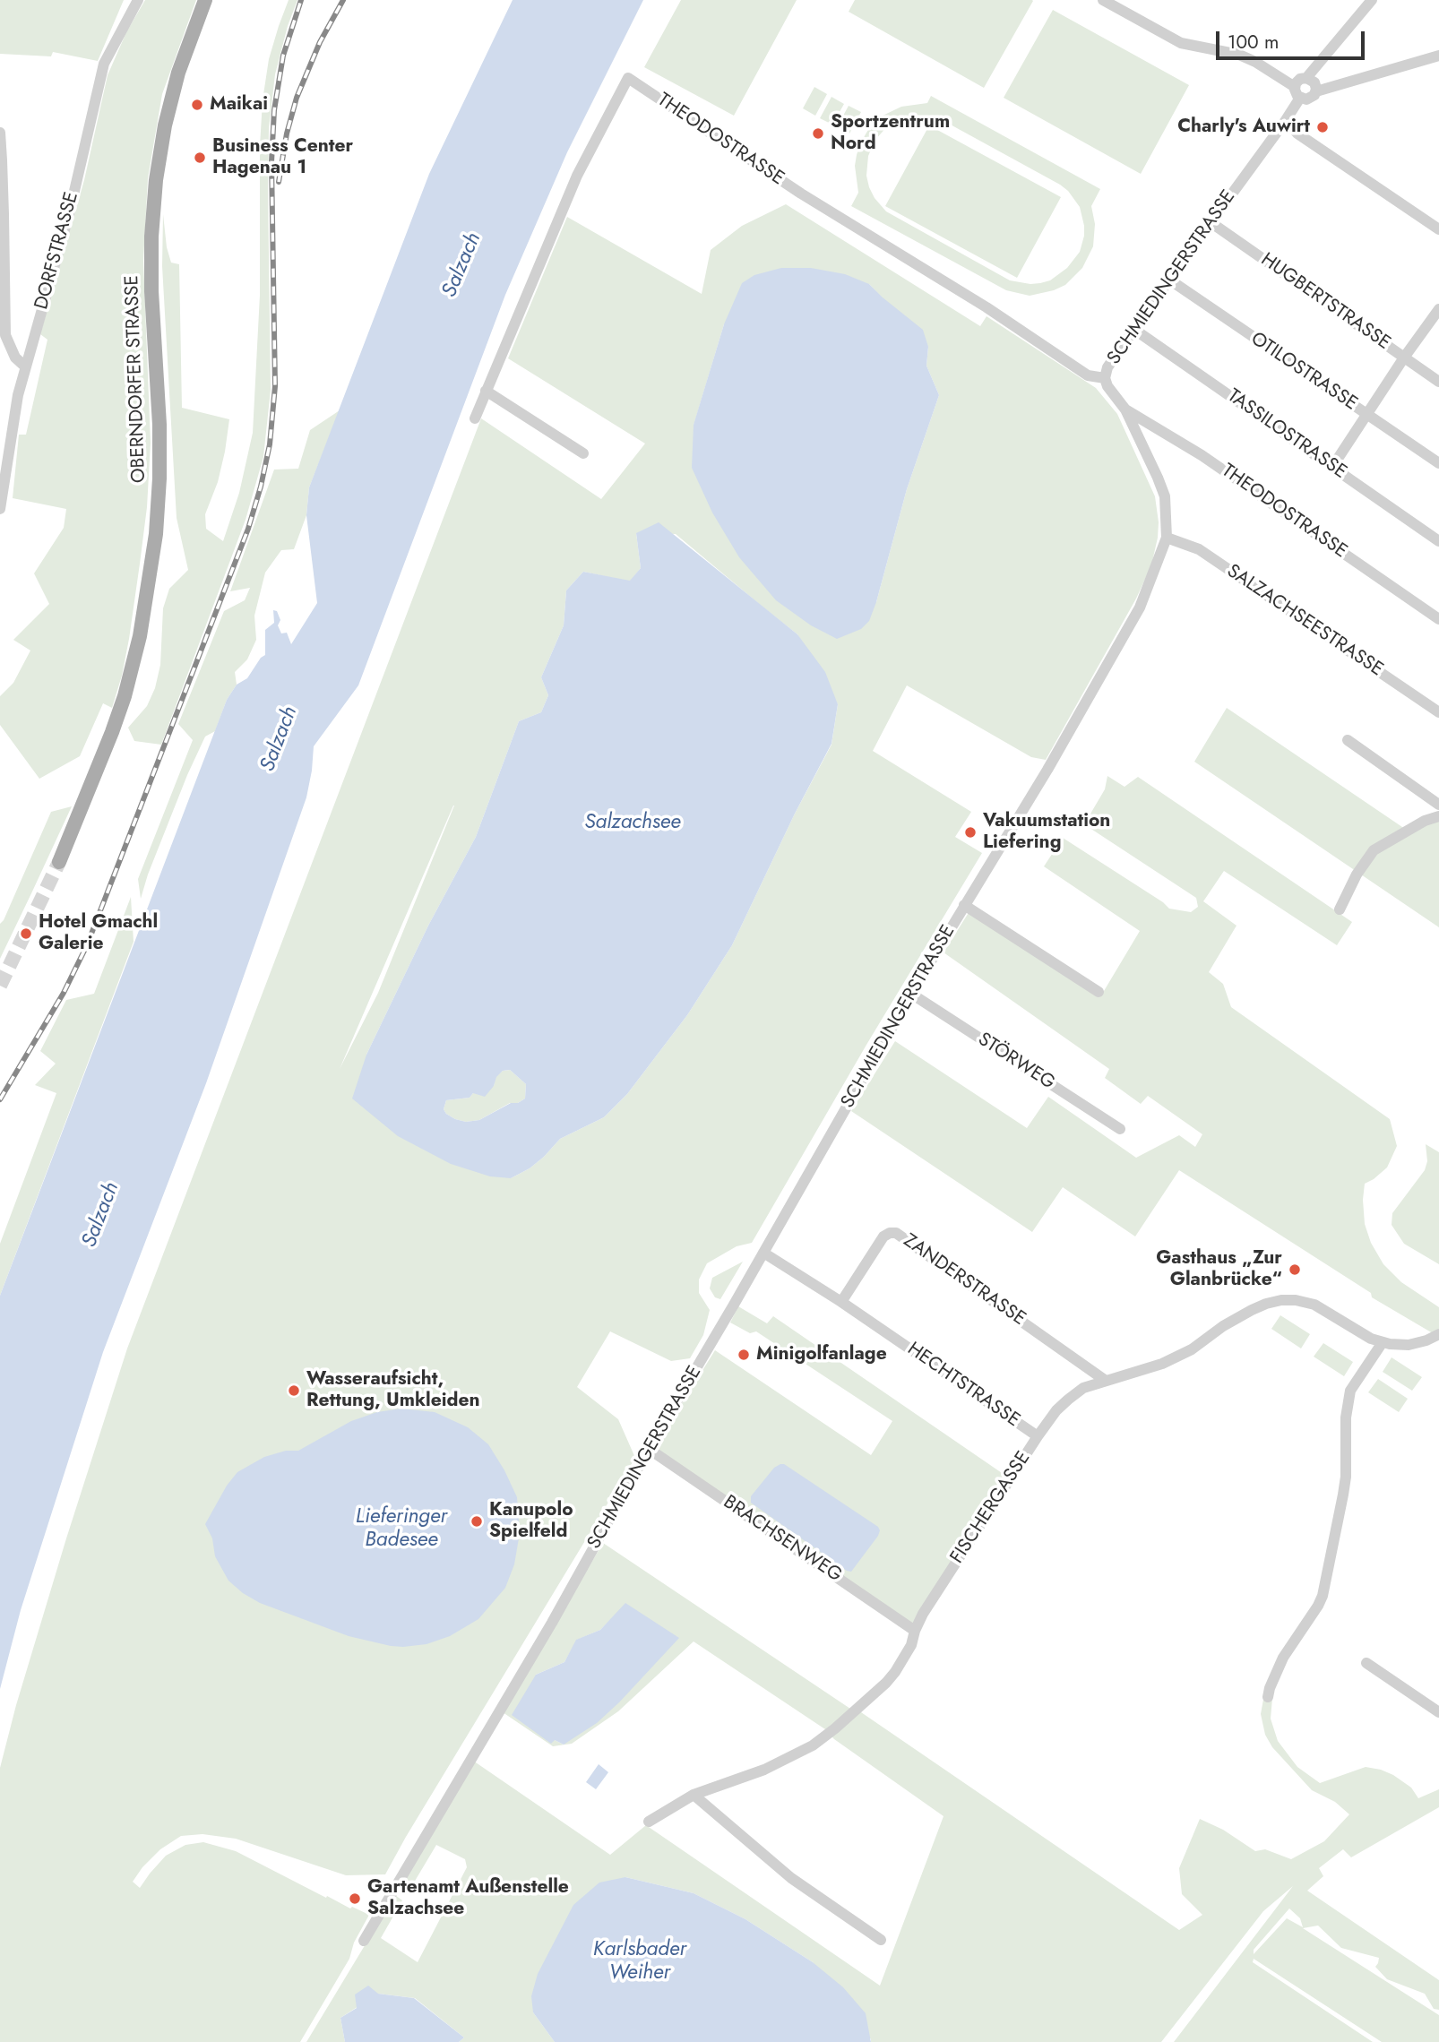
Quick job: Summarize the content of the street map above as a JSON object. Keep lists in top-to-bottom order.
{
  "streets": {
    "main road": ["OBERNDORFER STRASSE"],
    "street": [
      "THEODOSTRASSE",
      "DORFSTRASSE",
      "SCHMIEDINGERSTRASSE",
      "HUGBERTSTRASSE",
      "OTILOSTRASSE",
      "TASSILOSTRASSE",
      "SALZACHSEESTRASSE",
      "STÖRWEG",
      "ZANDERSTRASSE",
      "HECHTSTRASSE",
      "FISCHERGASSE",
      "BRACHSENWEG"
    ]
  },
  "crossings": [
    ["THEODOSTRASSE", "SCHMIEDINGERSTRASSE"],
    ["SCHMIEDINGERSTRASSE", "HUGBERTSTRASSE"],
    ["SCHMIEDINGERSTRASSE", "OTILOSTRASSE"],
    ["SCHMIEDINGERSTRASSE", "TASSILOSTRASSE"],
    ["SCHMIEDINGERSTRASSE", "SALZACHSEESTRASSE"],
    ["SCHMIEDINGERSTRASSE", "STÖRWEG"],
    ["SCHMIEDINGERSTRASSE", "HECHTSTRASSE"],
    ["SCHMIEDINGERSTRASSE", "BRACHSENWEG"],
    ["ZANDERSTRASSE", "HECHTSTRASSE"],
    ["ZANDERSTRASSE", "FISCHERGASSE"],
    ["HECHTSTRASSE", "FISCHERGASSE"],
    ["FISCHERGASSE", "BRACHSENWEG"]
  ],
  "water": [
    "Salzach",
    "Salzachsee",
    "Lieferinger Badesee",
    "Karlsbader Weiher"
  ],
  "places": [
    "Maikai",
    "Charly's Auwirt",
    "Sportzentrum Nord",
    "Business Center Hagenau 1",
    "Vakuumstation Liefering",
    "Hotel Gmachl Galerie",
    "Gasthaus „Zur Glanbrücke“",
    "Minigolfanlage",
    "Wasseraufsicht, Rettung, Umkleiden",
    "Kanupolo Spielfeld",
    "Gartenamt Außenstelle Salzachsee"
  ],
  "scale_bar": "100 m"
}
